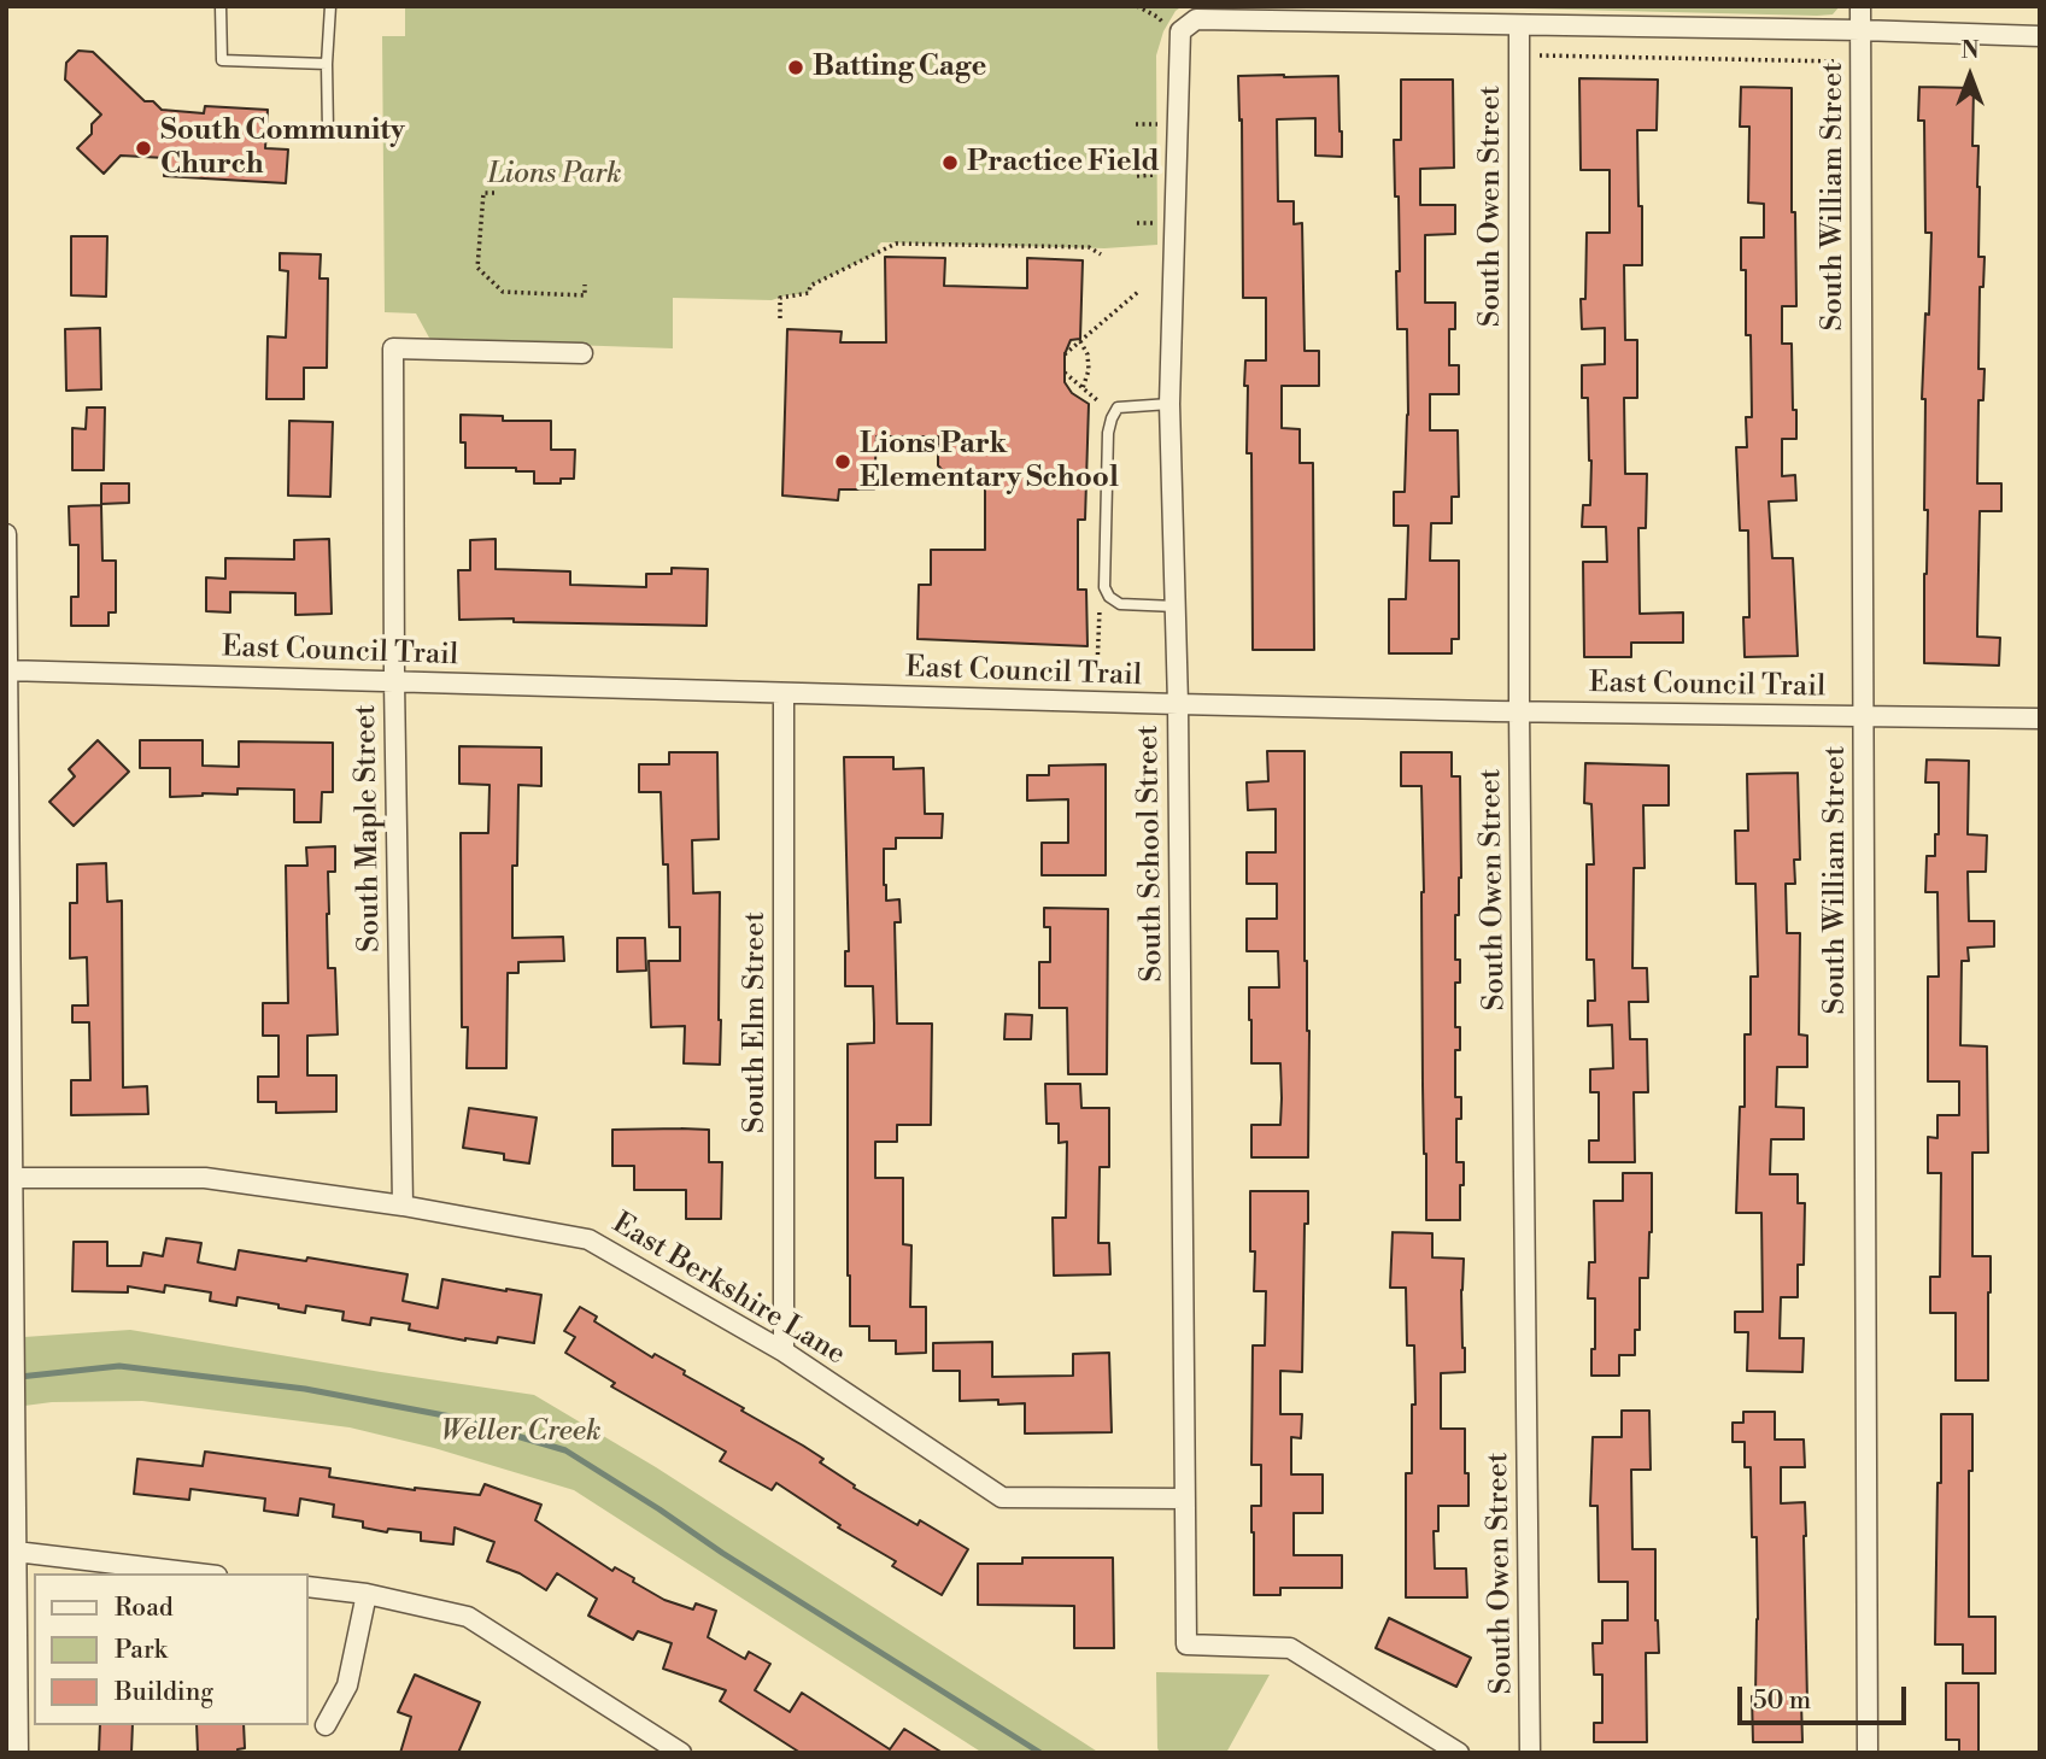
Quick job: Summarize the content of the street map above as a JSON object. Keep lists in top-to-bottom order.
{
  "streets": {
    "street": [
      "South William Street",
      "South Owen Street",
      "East Council Trail",
      "South Maple Street",
      "South School Street",
      "South Elm Street",
      "East Berkshire Lane"
    ]
  },
  "crossings": [
    ["South William Street", "East Council Trail"],
    ["South Owen Street", "East Council Trail"],
    ["South Owen Street", "South School Street"],
    ["East Council Trail", "South Maple Street"],
    ["East Council Trail", "South School Street"],
    ["East Council Trail", "South Elm Street"],
    ["South Maple Street", "East Berkshire Lane"],
    ["South School Street", "East Berkshire Lane"],
    ["South Elm Street", "East Berkshire Lane"]
  ],
  "parks": ["Lions Park", "Weller Creek"],
  "places": [
    "Batting Cage",
    "South Community Church",
    "Practice Field",
    "Lions Park Elementary School"
  ],
  "legend": ["Road", "Park", "Building"],
  "scale_bar": "50 m",
  "north": "top"
}
